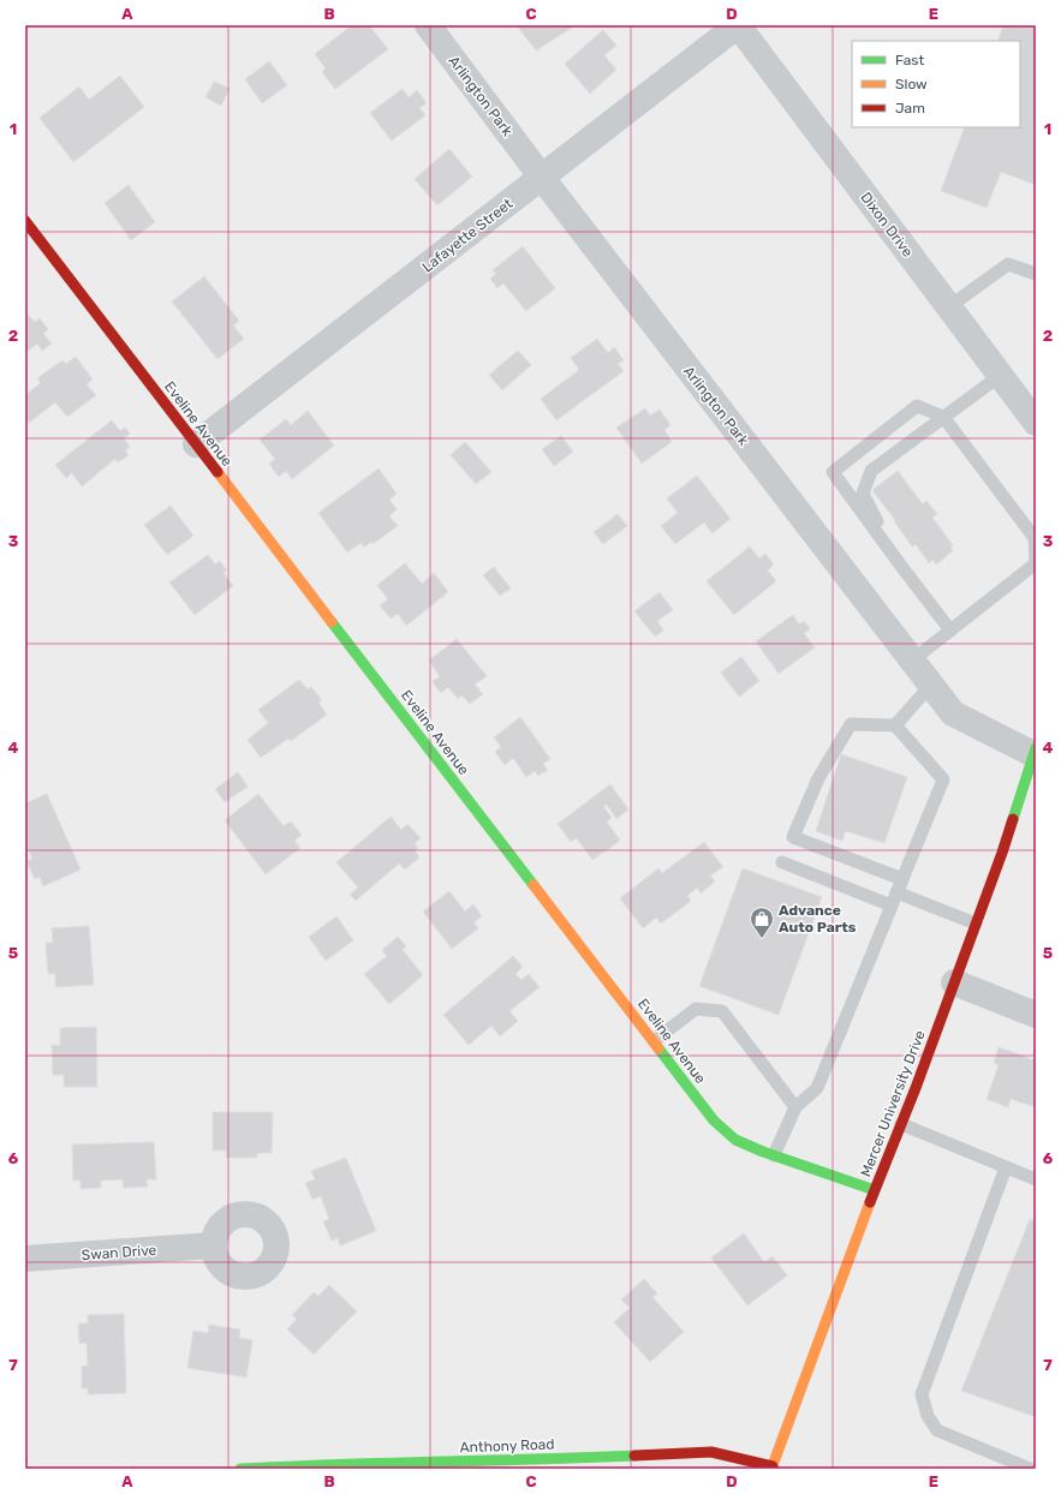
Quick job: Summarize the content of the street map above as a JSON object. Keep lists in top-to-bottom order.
{
  "streets": {
    "street": [
      "Arlington Park",
      "Dixon Drive",
      "Lafayette Street",
      "Eveline Avenue",
      "Mercer University Drive",
      "Swan Drive",
      "Anthony Road"
    ]
  },
  "crossings": [
    ["Arlington Park", "Lafayette Street"],
    ["Arlington Park", "Mercer University Drive"],
    ["Dixon Drive", "Lafayette Street"],
    ["Lafayette Street", "Eveline Avenue"],
    ["Eveline Avenue", "Mercer University Drive"],
    ["Mercer University Drive", "Anthony Road"]
  ],
  "places": {
    "shop": ["Advance Auto Parts"]
  },
  "legend": ["Fast", "Slow", "Jam"],
  "grid": {
    "columns": [
      "A",
      "B",
      "C",
      "D",
      "E"
    ],
    "rows": [
      "1",
      "2",
      "3",
      "4",
      "5",
      "6",
      "7"
    ]
  }
}
